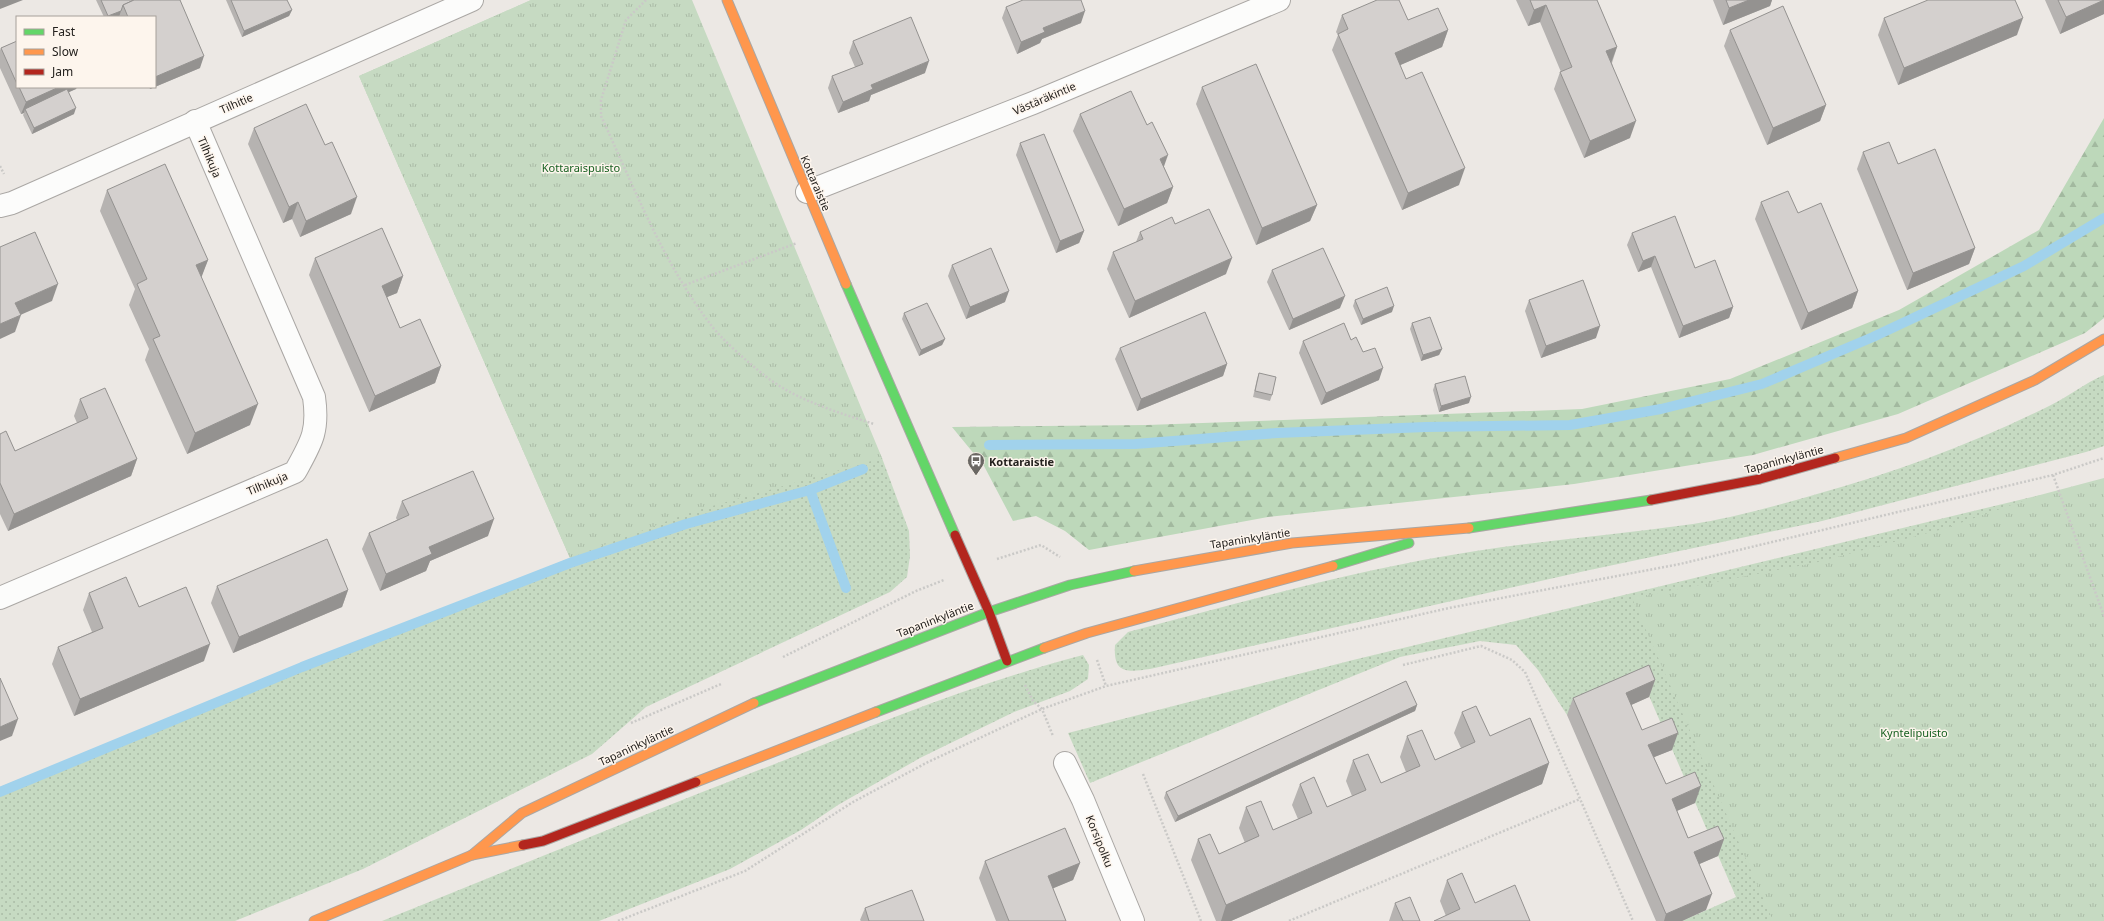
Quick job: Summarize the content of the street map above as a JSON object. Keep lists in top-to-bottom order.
{
  "streets": {
    "main road": ["Kottaraistie", "Tapaninkyläntie"],
    "street": [
      "Västäräkintie",
      "Tilhitie",
      "Tilhikuja",
      "Korsipolku"
    ]
  },
  "crossings": [
    ["Västäräkintie", "Kottaraistie"],
    ["Tilhitie", "Tilhikuja"],
    ["Kottaraistie", "Tapaninkyläntie"]
  ],
  "parks": ["Kottaraispuisto", "Kyntelipuisto"],
  "places": {
    "bus stop": ["Kottaraistie"]
  },
  "legend": ["Fast", "Slow", "Jam"]
}
